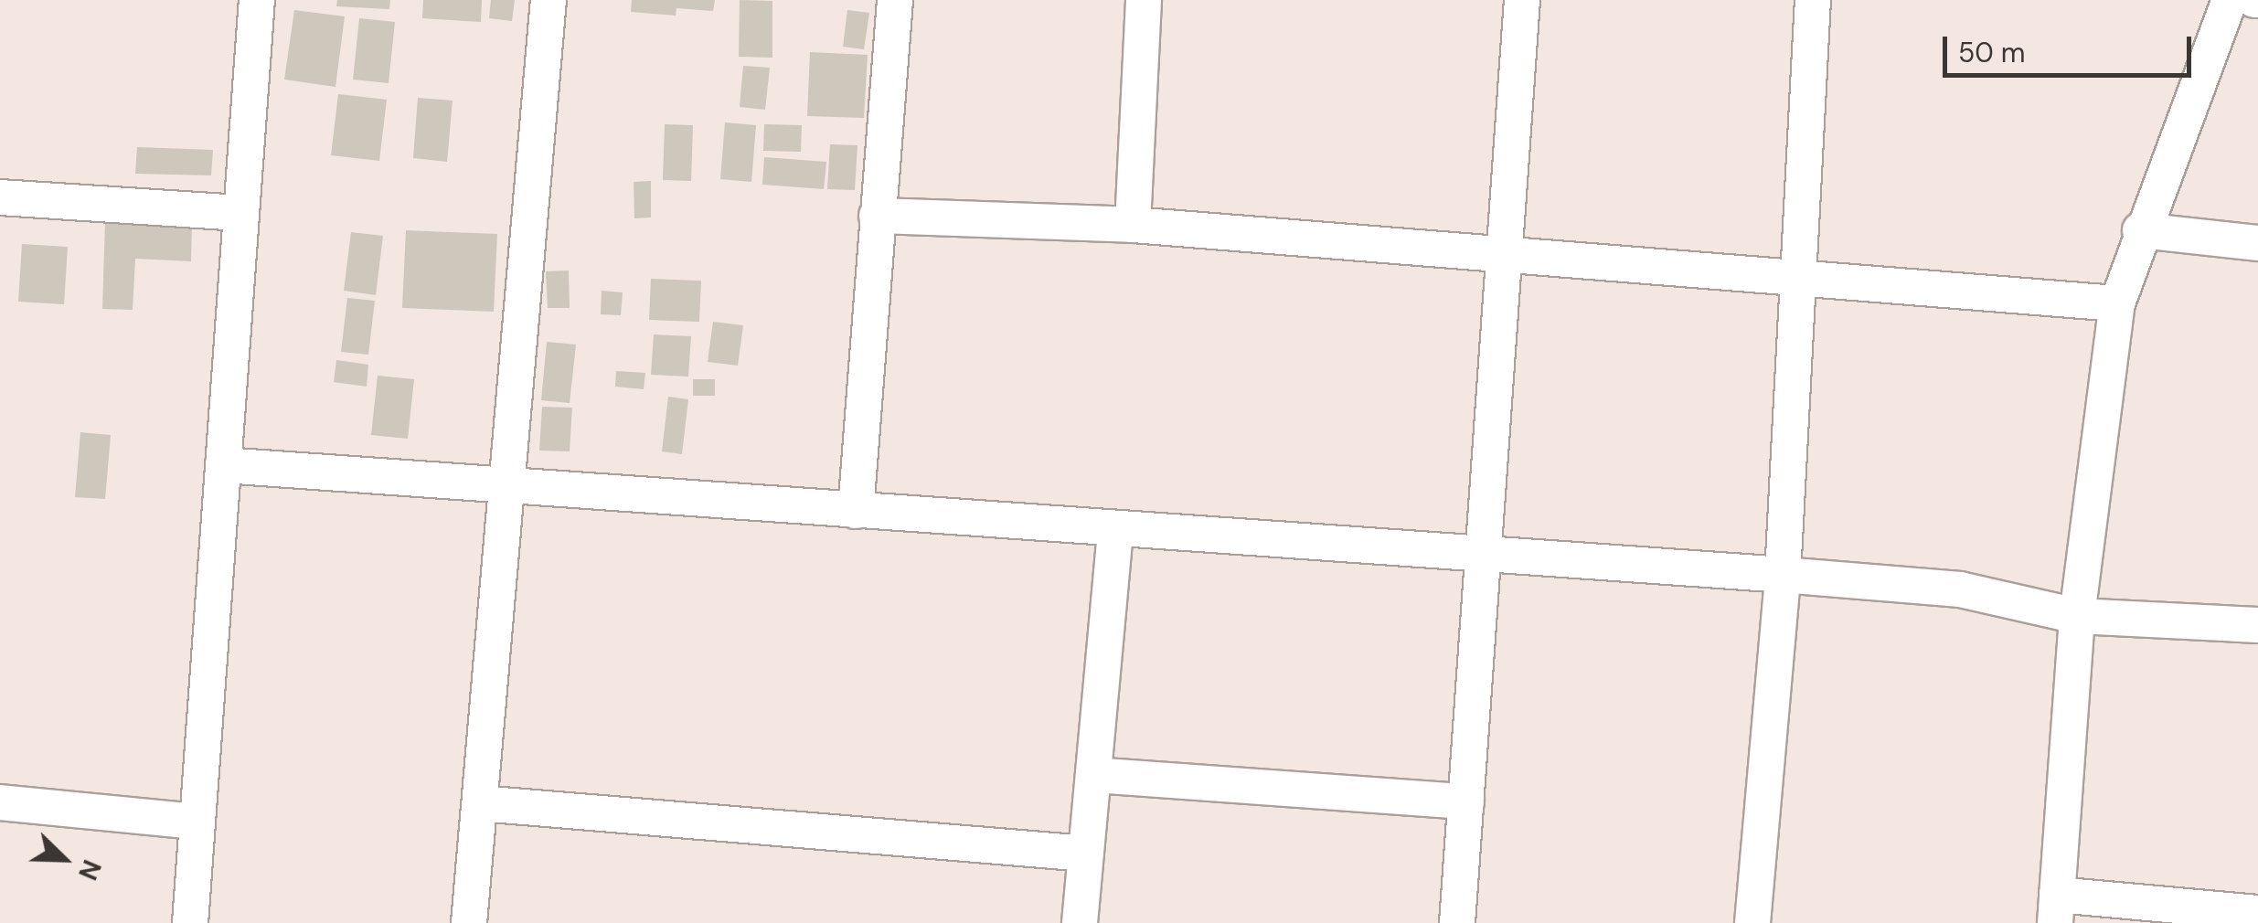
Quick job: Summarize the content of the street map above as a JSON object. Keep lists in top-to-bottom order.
{
  "scale_bar": "50 m",
  "north": "bottom right"
}
